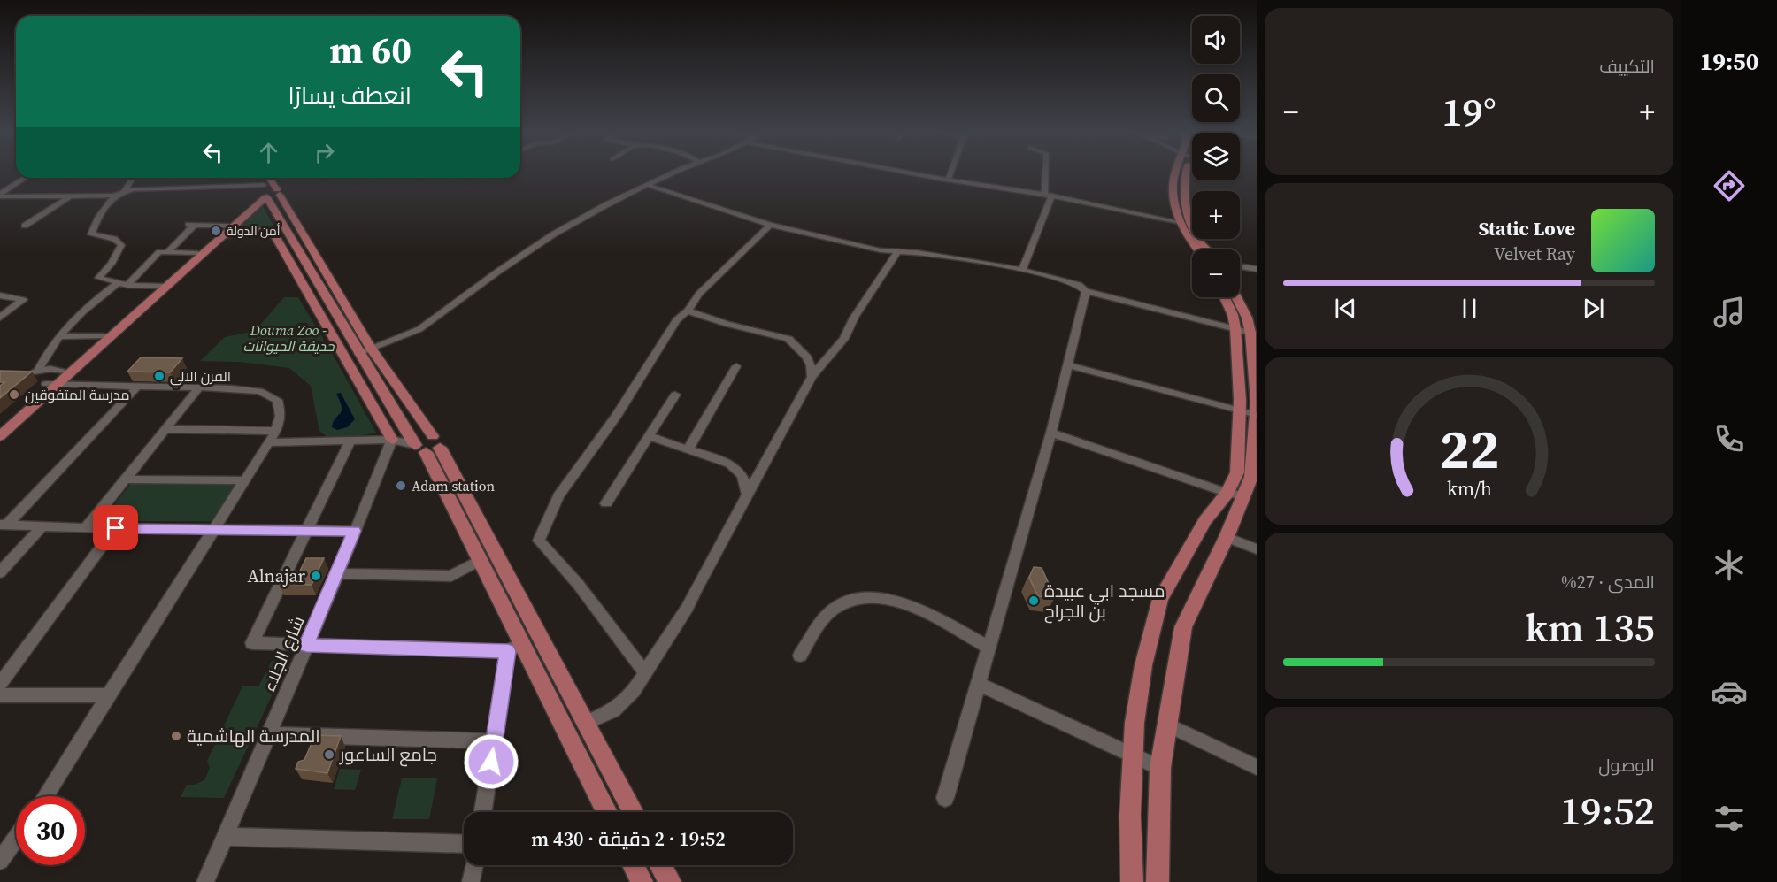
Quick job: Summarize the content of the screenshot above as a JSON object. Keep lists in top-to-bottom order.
{
  "streets": {
    "street": ["شارع الجلاء"]
  },
  "parks": ["Douma Zoo - حديقة الحيوانات"],
  "places": [
    "أمن الدولة",
    "الفرن الآلي",
    "مدرسة المتفوقين",
    "Adam station",
    "Alnajar",
    "مسجد ابي عبيدة بن الجراح",
    "المدرسة الهاشمية",
    "جامع الساعور"
  ],
  "page": {
    "tabs": "19:50",
    "tile": [
      "التكييف",
      ["المدى · 27%", "135 km"],
      ["الوصول", "19:52"]
    ],
    "map_buttons": ["+", "−"],
    "turn": ["60 m", "انعطف يسارًا"],
    "heat": ["−", "19°", "+"],
    "song": ["Static Love", "Velvet Ray"],
    "limit": "30",
    "trip": "19:52 · 2 دقيقة · 430 m",
    "gauge": ["22", "km/h"]
  }
}
